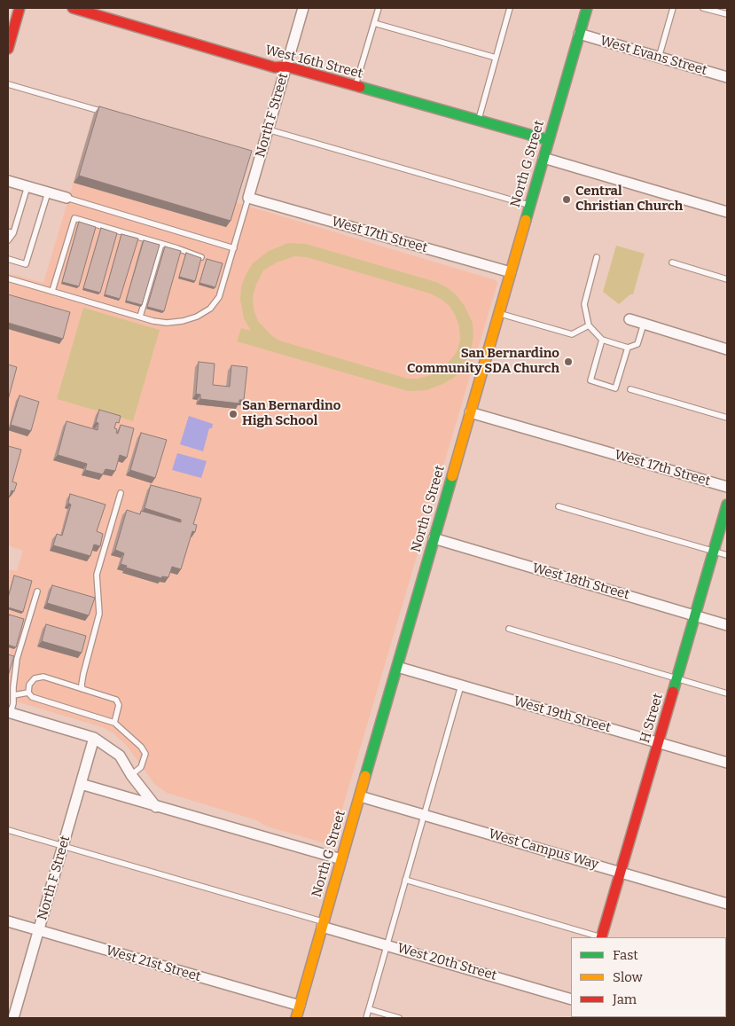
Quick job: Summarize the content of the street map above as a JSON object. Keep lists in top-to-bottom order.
{
  "streets": {
    "street": [
      "West Evans Street",
      "West 16th Street",
      "North F Street",
      "North G Street",
      "West 17th Street",
      "West 18th Street",
      "West 19th Street",
      "H Street",
      "West Campus Way",
      "West 20th Street",
      "West 21st Street"
    ]
  },
  "crossings": [
    ["West Evans Street", "North G Street"],
    ["West 16th Street", "North F Street"],
    ["West 16th Street", "North G Street"],
    ["North F Street", "West 17th Street"],
    ["North F Street", "West 21st Street"],
    ["North G Street", "West 17th Street"],
    ["North G Street", "West 18th Street"],
    ["North G Street", "West 19th Street"],
    ["North G Street", "West Campus Way"],
    ["North G Street", "West 20th Street"],
    ["North G Street", "West 21st Street"],
    ["West 18th Street", "H Street"],
    ["West 19th Street", "H Street"],
    ["H Street", "West Campus Way"]
  ],
  "places": ["Central Christian Church", "San Bernardino Community SDA Church", "San Bernardino High School"],
  "legend": ["Fast", "Slow", "Jam"]
}
